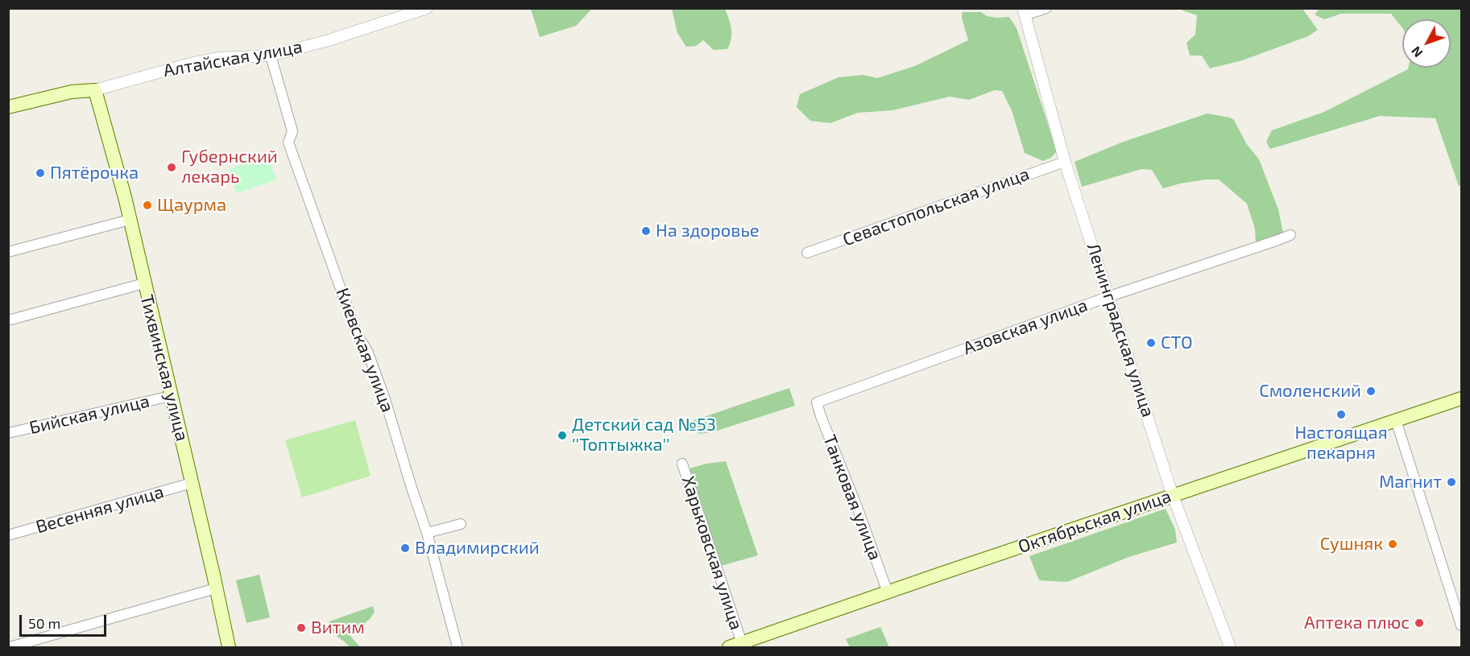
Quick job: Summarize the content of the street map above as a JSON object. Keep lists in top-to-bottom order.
{
  "streets": {
    "main road": ["Алтайская улица", "Тихвинская улица", "Октябрьская улица"],
    "street": [
      "Севастопольская улица",
      "Азовская улица",
      "Ленинградская улица",
      "Киевская улица",
      "Бийская улица",
      "Танковая улица",
      "Весенняя улица",
      "Харьковская улица"
    ]
  },
  "crossings": [
    ["Алтайская улица", "Киевская улица"],
    ["Алтайская улица", "Тихвинская улица"],
    ["Севастопольская улица", "Ленинградская улица"],
    ["Азовская улица", "Ленинградская улица"],
    ["Азовская улица", "Танковая улица"],
    ["Ленинградская улица", "Октябрьская улица"],
    ["Тихвинская улица", "Бийская улица"],
    ["Тихвинская улица", "Весенняя улица"],
    ["Танковая улица", "Октябрьская улица"],
    ["Октябрьская улица", "Харьковская улица"]
  ],
  "places": [
    "Губернский лекарь",
    "Пятёрочка",
    "Щаурма",
    "На здоровье",
    "СТО",
    "Смоленский",
    "Настоящая пекарня",
    "Детский сад №53 ''Топтыжка''",
    "Магнит",
    "Сушняк",
    "Владимирский",
    "Аптека плюс",
    "Витим"
  ],
  "scale_bar": "50 m",
  "north": "bottom left"
}
